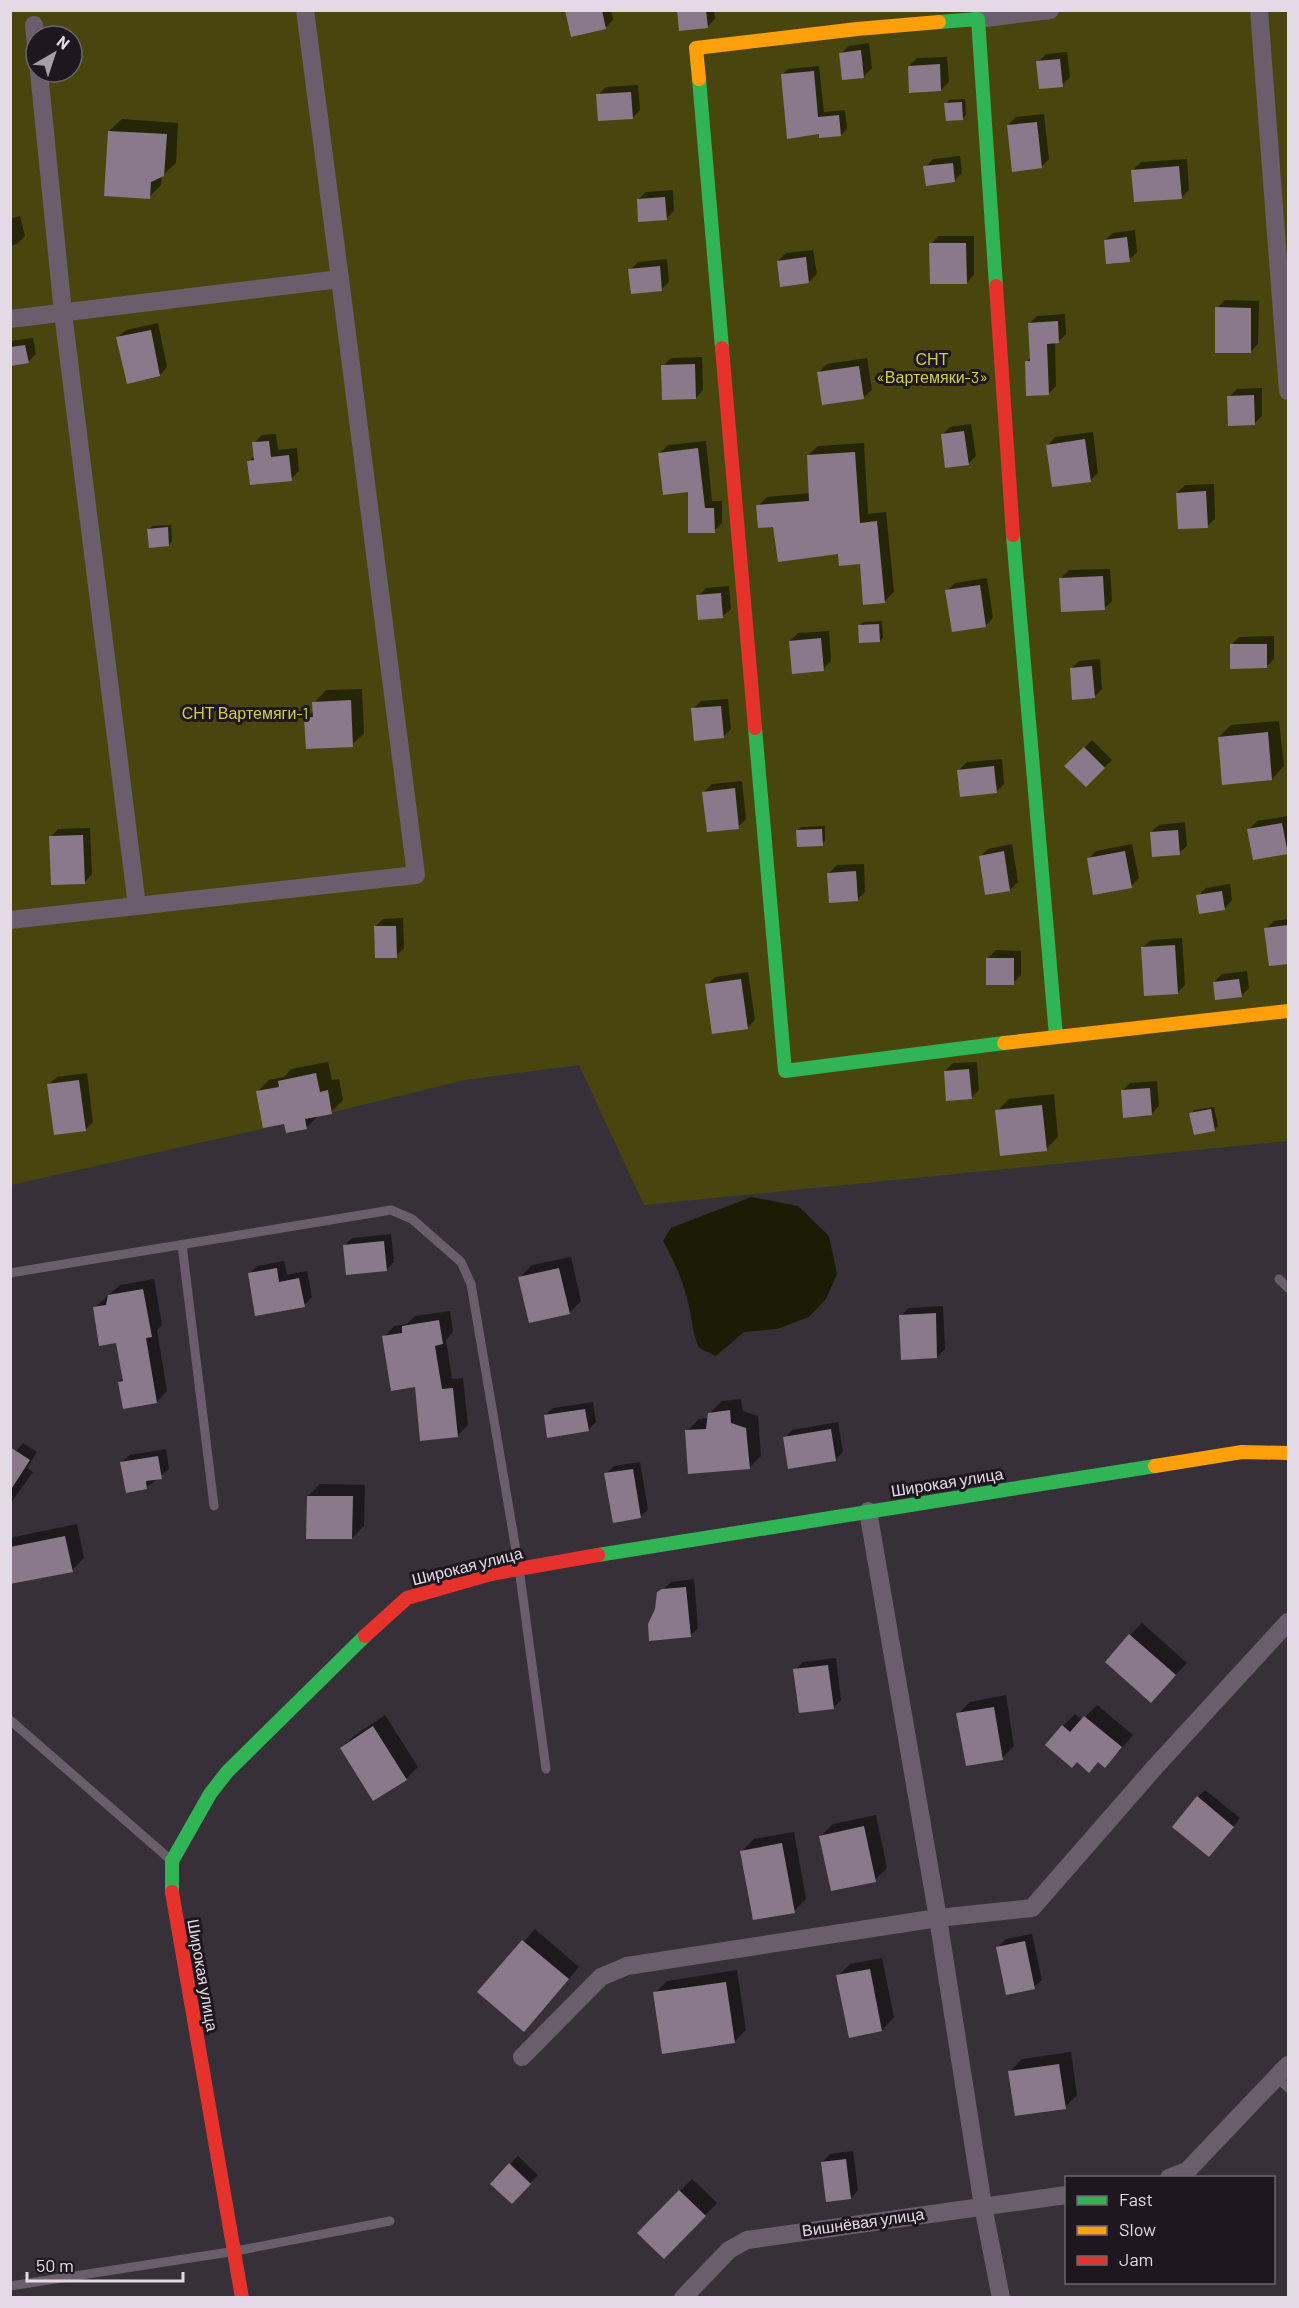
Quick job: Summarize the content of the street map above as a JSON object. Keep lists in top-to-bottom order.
{
  "streets": {
    "street": ["Широкая улица", "Вишнёвая улица"]
  },
  "parks": ["СНТ «Вартемяки-3»", "СНТ Вартемяги-1"],
  "legend": ["Fast", "Slow", "Jam"],
  "scale_bar": "50 m",
  "north": "top right"
}
